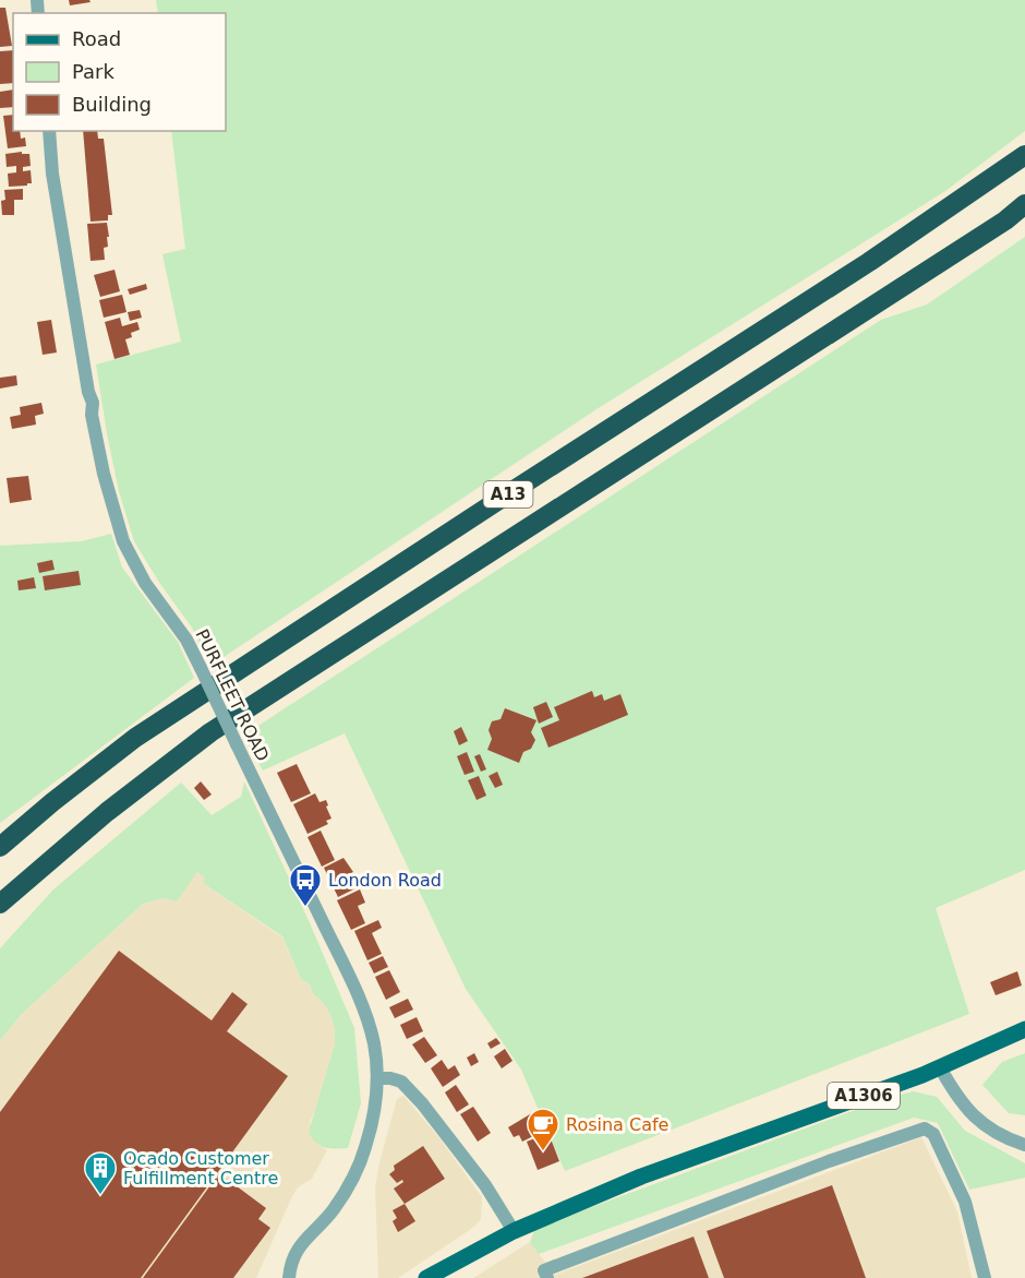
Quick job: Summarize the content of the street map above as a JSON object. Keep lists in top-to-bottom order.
{
  "streets": {
    "highway": ["A13"],
    "main road": ["A1306"],
    "street": ["PURFLEET ROAD"]
  },
  "places": {
    "bus stop": ["London Road"],
    "cafe": ["Rosina Cafe"],
    "building": ["Ocado Customer Fulfillment Centre"]
  },
  "legend": ["Road", "Park", "Building"]
}
